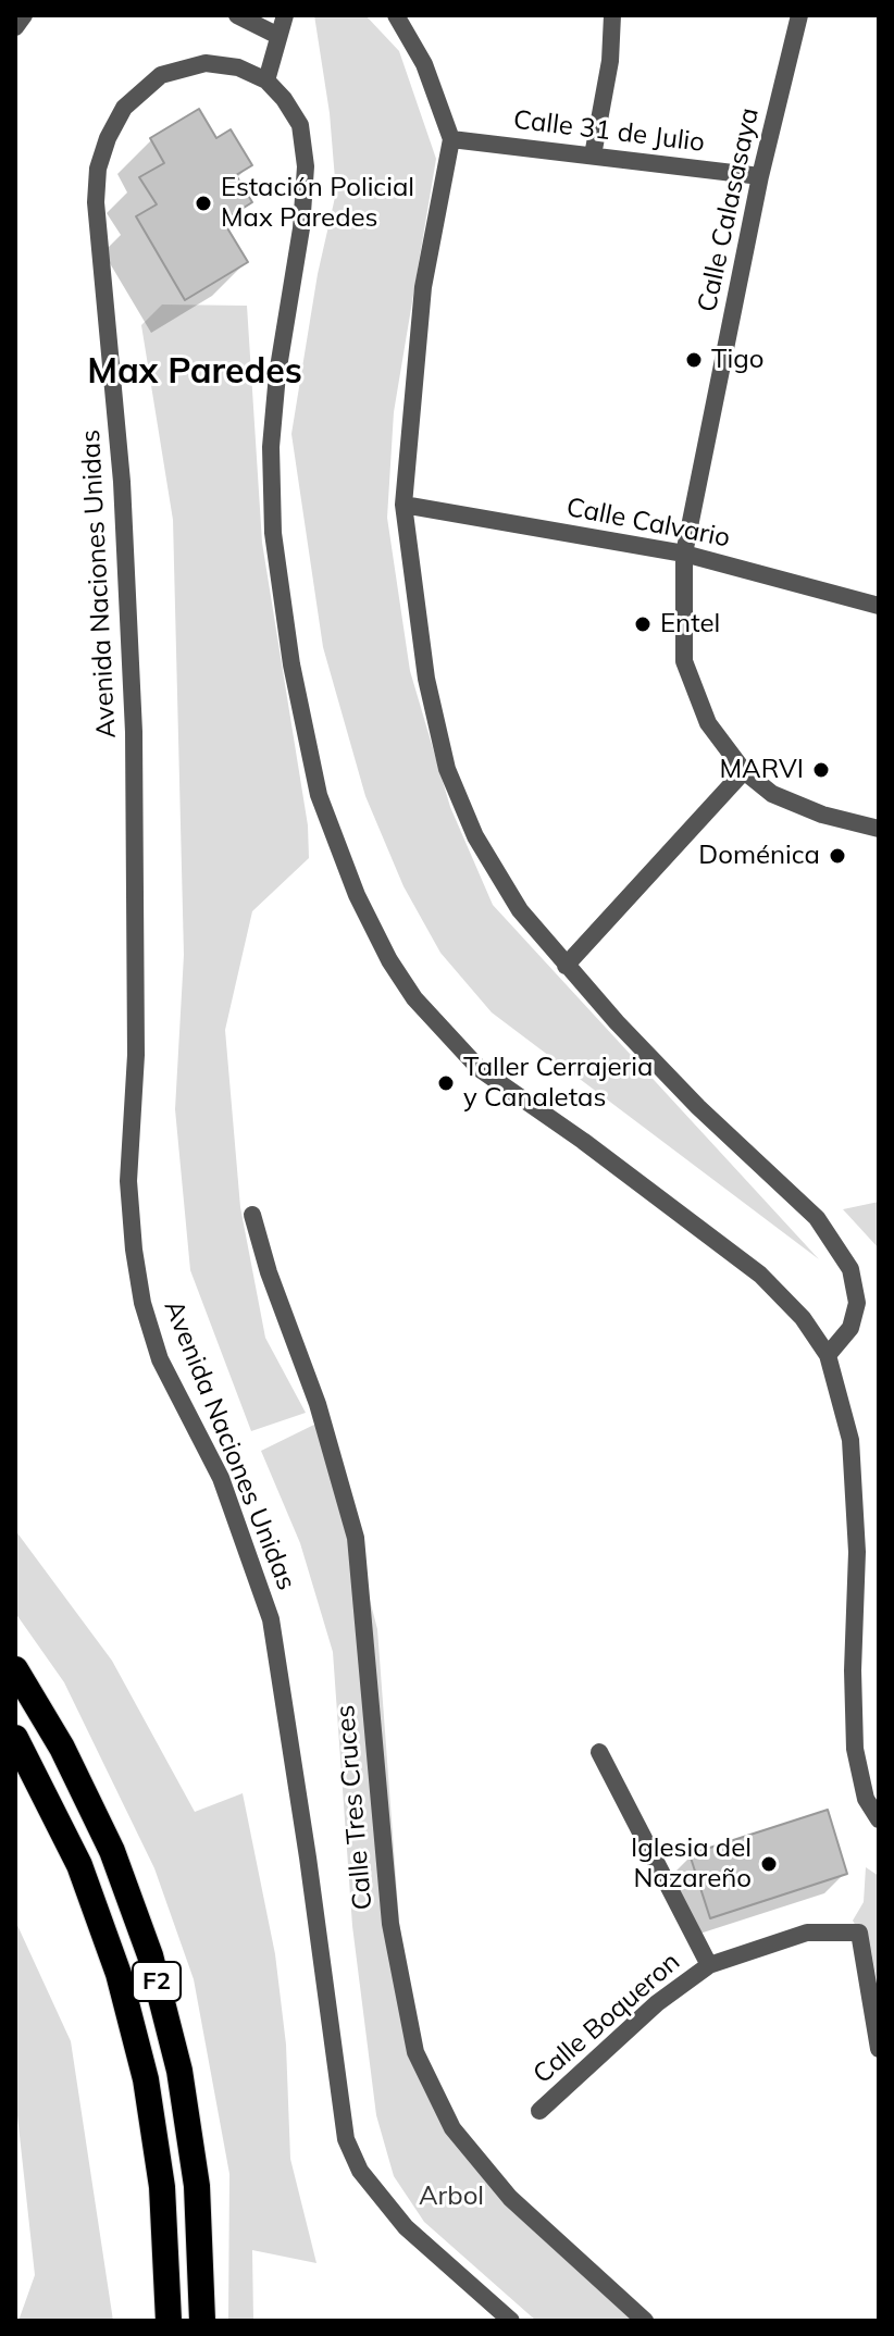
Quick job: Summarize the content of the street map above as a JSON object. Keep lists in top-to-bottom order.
{
  "streets": {
    "highway": ["F2"],
    "street": [
      "Calle 31 de Julio",
      "Calle Calasasaya",
      "Calle Calvario",
      "Avenida Naciones Unidas",
      "Calle Tres Cruces",
      "Calle Boqueron"
    ]
  },
  "crossings": [
    ["Calle 31 de Julio", "Calle Calasasaya"],
    ["Calle Calasasaya", "Calle Calvario"]
  ],
  "districts": ["Max Paredes"],
  "parks": ["Arbol"],
  "places": [
    "Estación Policial Max Paredes",
    "Tigo",
    "Entel",
    "MARVI",
    "Doménica",
    "Taller Cerrajeria y Canaletas",
    "Iglesia del Nazareño"
  ]
}
